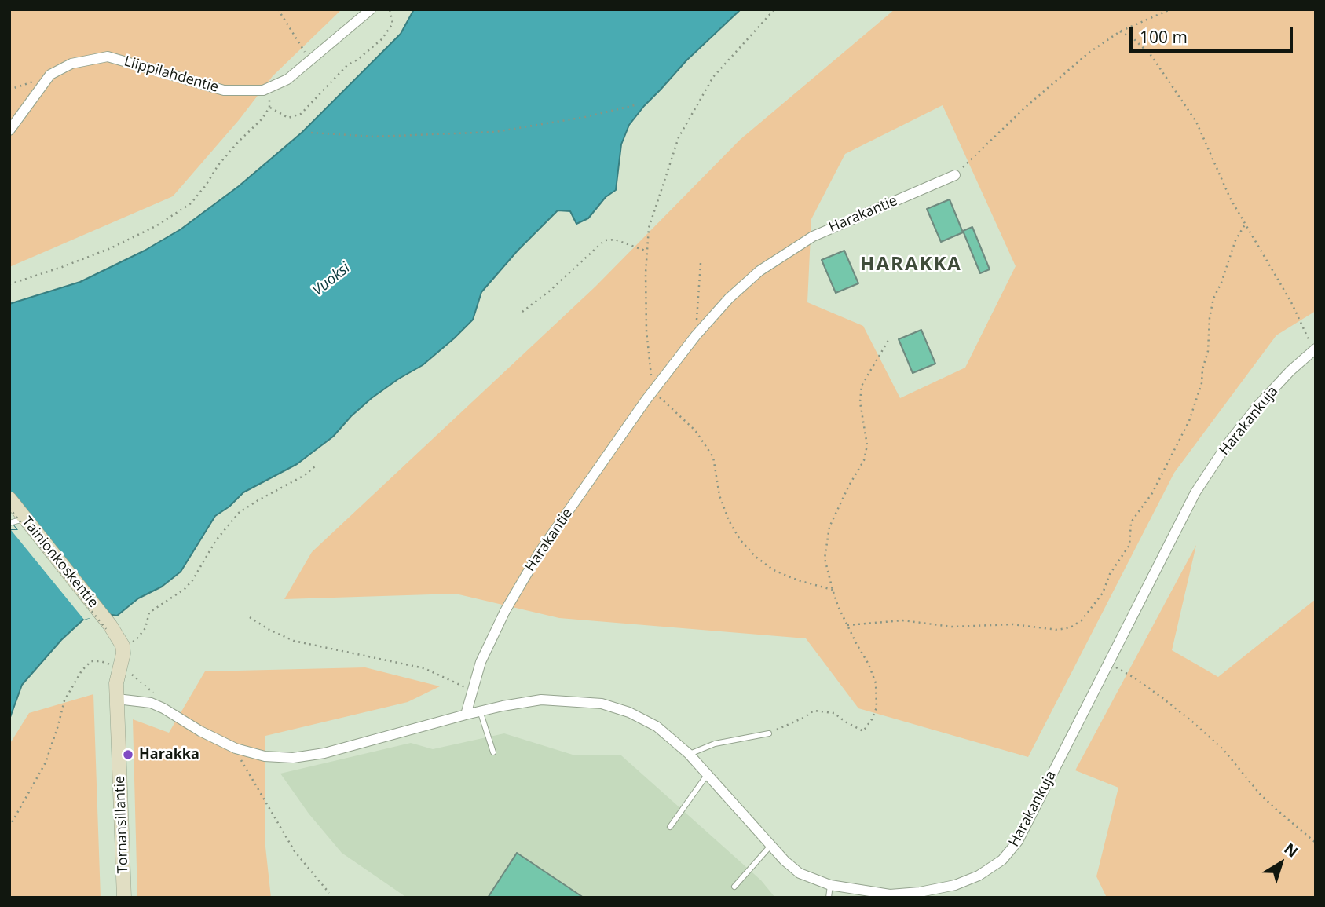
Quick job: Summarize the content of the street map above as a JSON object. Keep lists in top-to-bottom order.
{
  "streets": {
    "street": [
      "Liippilahdentie",
      "Harakantie",
      "Harakankuja",
      "Tainionkoskentie",
      "Tornansillantie"
    ]
  },
  "crossings": [
    ["Harakantie", "Harakankuja"]
  ],
  "districts": ["HARAKKA"],
  "water": ["Vuoksi"],
  "places": ["Harakka"],
  "scale_bar": "100 m",
  "north": "top right"
}
